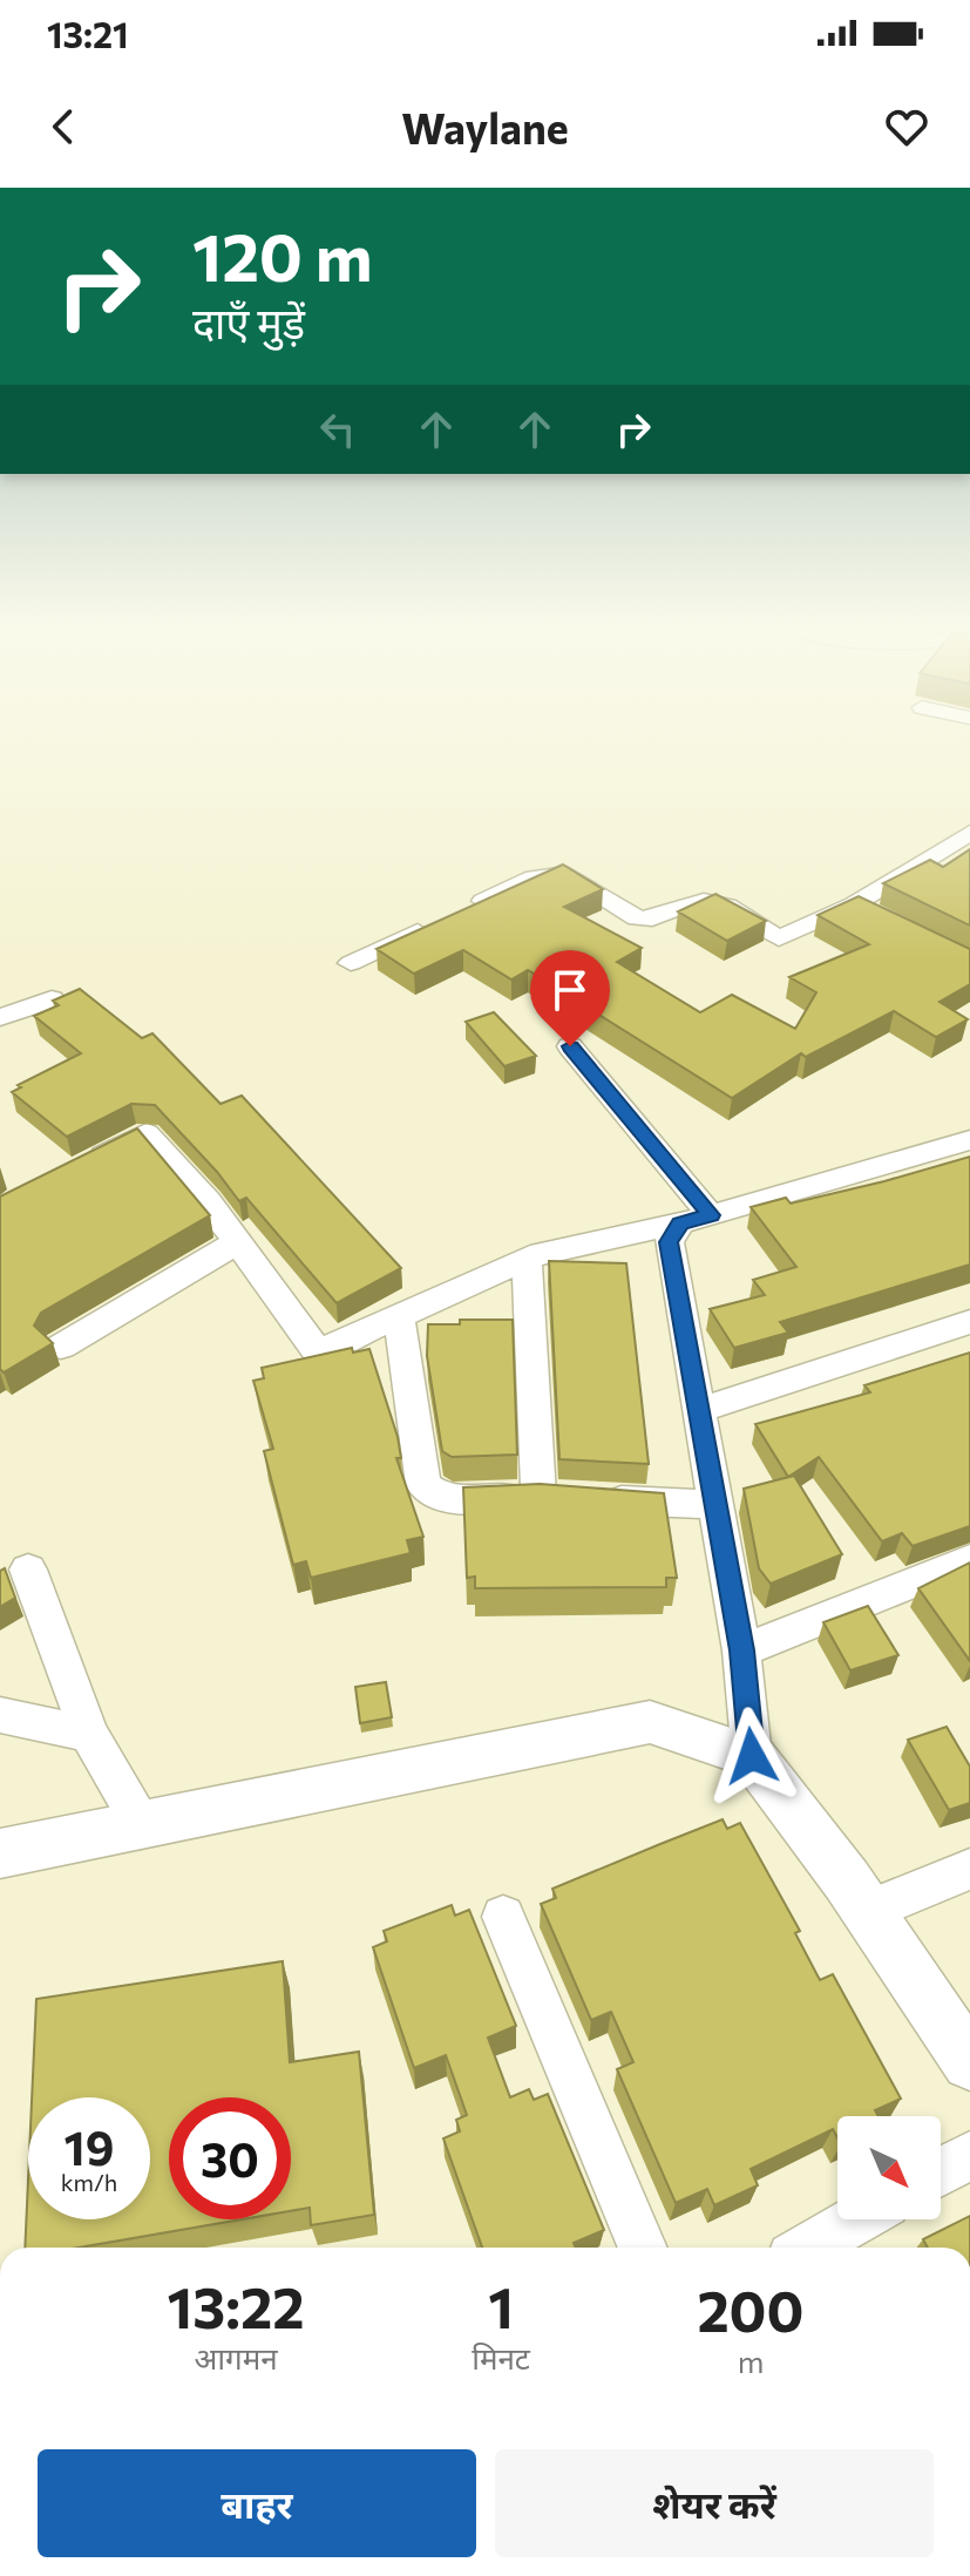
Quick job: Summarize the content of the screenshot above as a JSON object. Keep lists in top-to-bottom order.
{
  "north": "bottom right",
  "page": {
    "status": "13:21",
    "header": "Waylane",
    "turn": ["120 m", "दाएँ मुड़ें"],
    "speed": "19 km/h",
    "limit": "30",
    "eta": [
      "13:22",
      "आगमन",
      "1",
      "मिनट",
      "200",
      "m"
    ],
    "buttons": ["बाहर", "शेयर करें"]
  }
}
